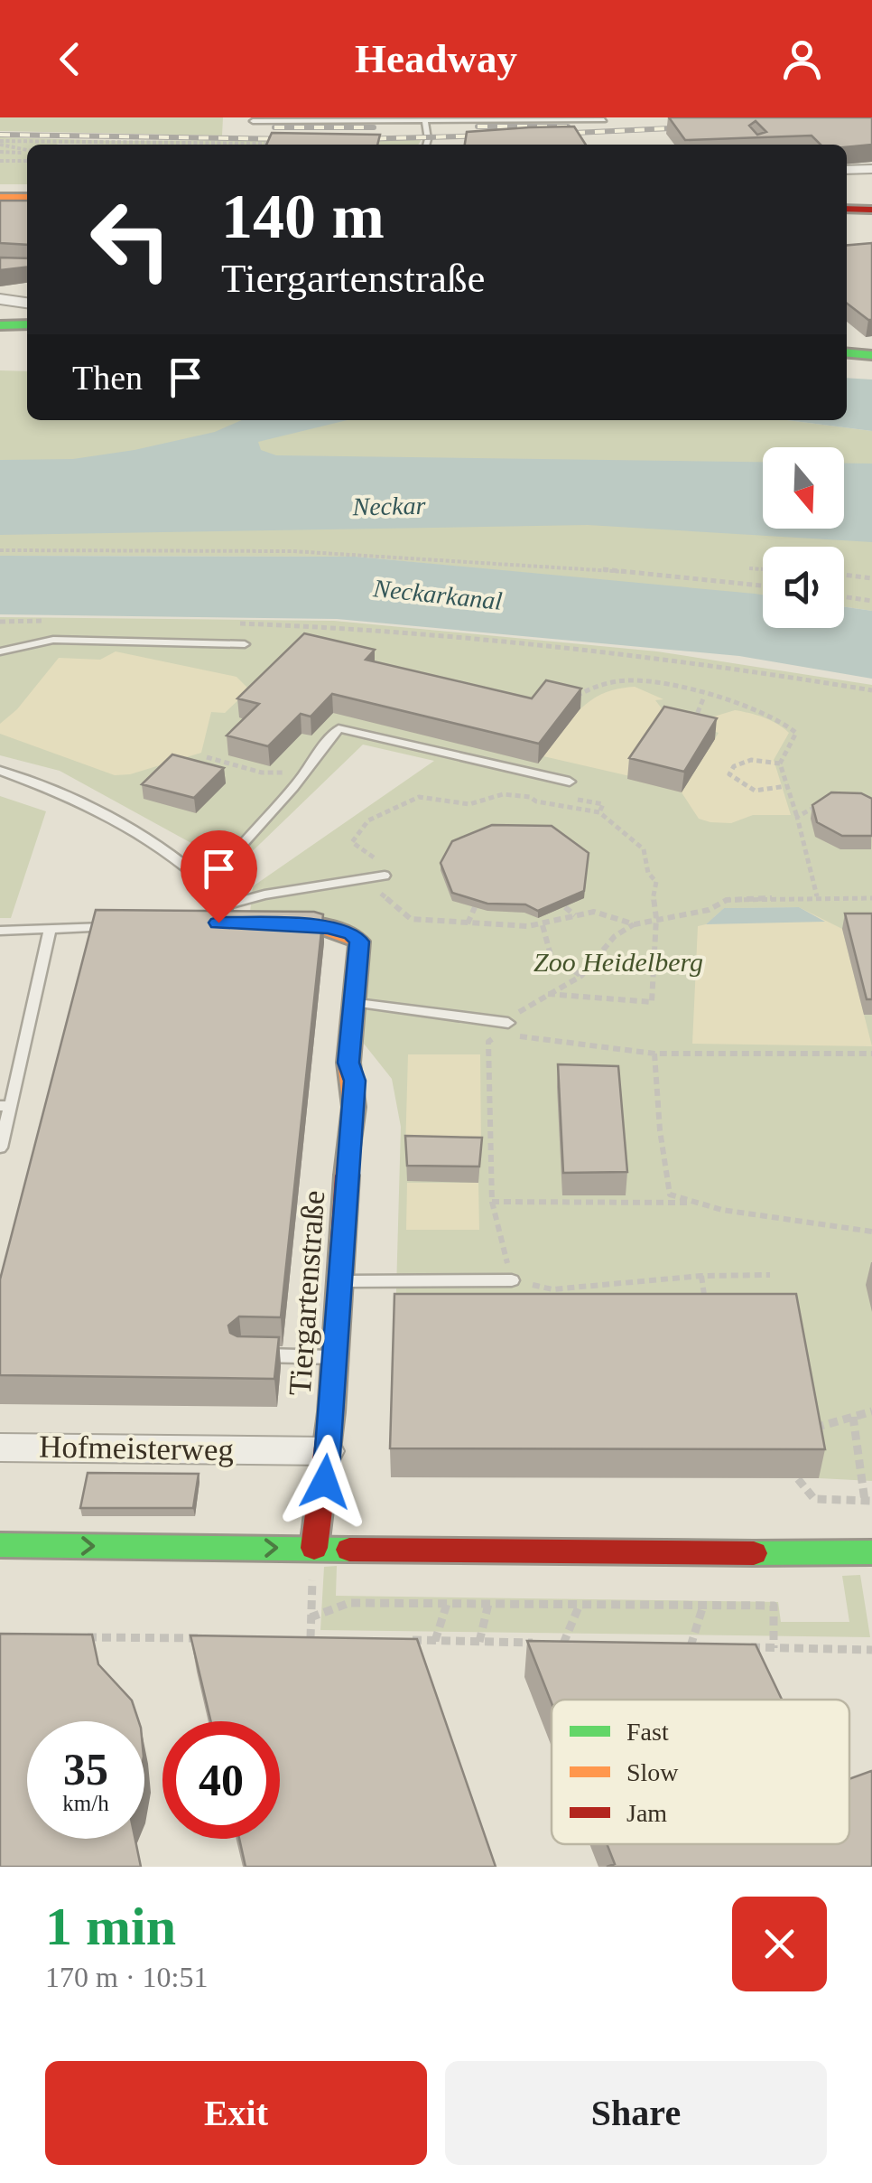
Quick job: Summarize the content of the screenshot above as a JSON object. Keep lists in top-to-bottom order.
{
  "streets": {
    "main road": ["Tiergartenstraße"],
    "street": ["Hofmeisterweg"]
  },
  "crossings": [
    ["Tiergartenstraße", "Hofmeisterweg"]
  ],
  "water": ["Neckar", "Neckarkanal"],
  "parks": ["Zoo Heidelberg"],
  "legend": ["Fast", "Slow", "Jam"],
  "north": "bottom",
  "page": {
    "header": "Headway",
    "turn": ["140 m", "Tiergartenstraße"],
    "then": "Then",
    "speed": "35 km/h",
    "limit": "40",
    "heading": ["1 min", "170 m · 10:51"],
    "buttons": ["Exit", "Share"]
  }
}
